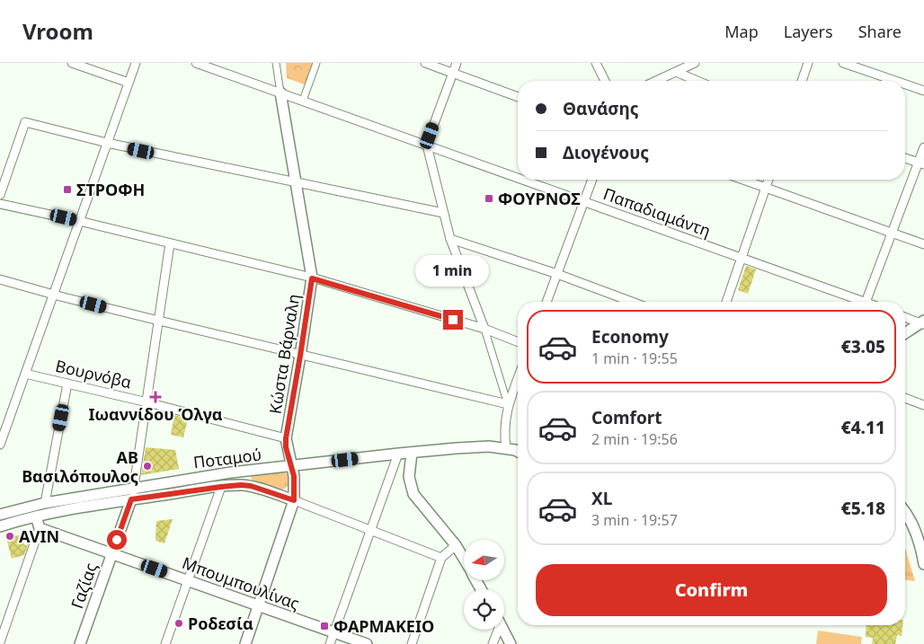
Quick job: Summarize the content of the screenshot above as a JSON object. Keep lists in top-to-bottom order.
{
  "streets": {
    "street": [
      "Παπαδιαμάντη",
      "Κώστα Βάρναλη",
      "Βουρνόβα",
      "Ποταμού",
      "Μπουμπουλίνας",
      "Γαζίας"
    ]
  },
  "crossings": [
    ["Παπαδιαμάντη", "Κώστα Βάρναλη"],
    ["Κώστα Βάρναλη", "Βουρνόβα"],
    ["Κώστα Βάρναλη", "Ποταμού"],
    ["Κώστα Βάρναλη", "Μπουμπουλίνας"],
    ["Βουρνόβα", "Γαζίας"],
    ["Ποταμού", "Γαζίας"],
    ["Μπουμπουλίνας", "Γαζίας"]
  ],
  "places": {
    "transit": ["ΣΤΡΟΦΗ", "ΦΟΥΡΝΟΣ", "ΦΑΡΜΑΚΕΙΟ"],
    "health": ["Ιωαννίδου Όλγα"],
    "other": ["ΑΒ Βασιλόπουλος", "AVIN", "Ροδεσία"]
  },
  "north": "left",
  "page": {
    "header": "Vroom",
    "nav": ["Map", "Layers", "Share"],
    "banner": ["Θανάσης", "Διογένους"],
    "bubble": "1 min",
    "list": [
      {
        "name": "Economy",
        "note": "1 min · 19:55",
        "value": "€3.05"
      },
      {
        "name": "Comfort",
        "note": "2 min · 19:56",
        "value": "€4.11"
      },
      {
        "name": "XL",
        "note": "3 min · 19:57",
        "value": "€5.18"
      }
    ],
    "buttons": "Confirm"
  }
}
